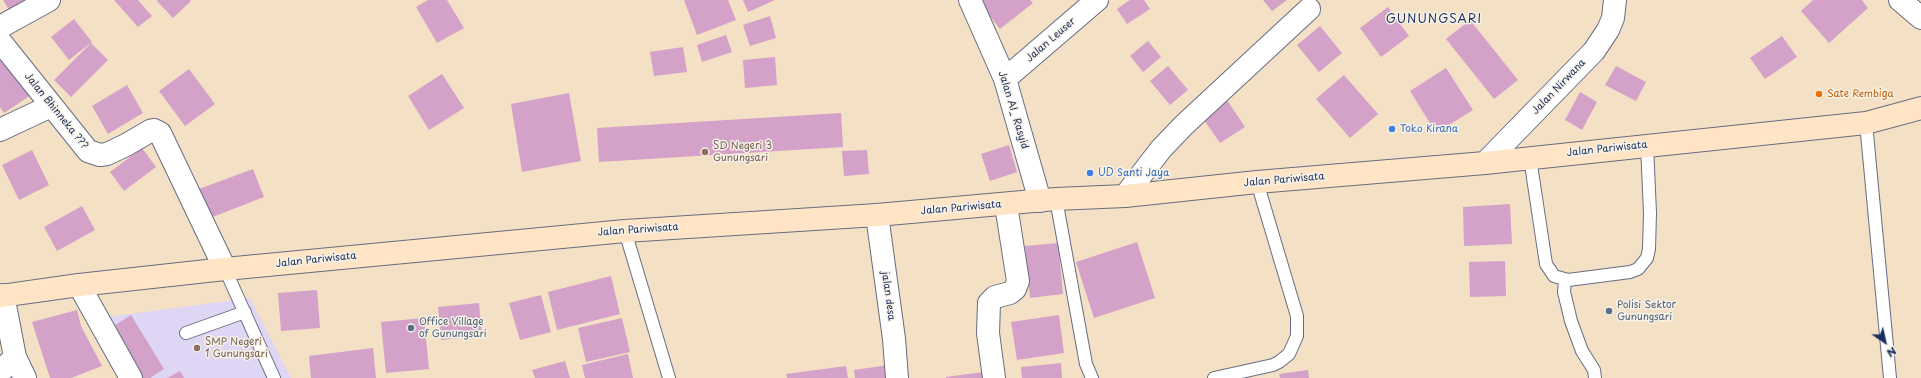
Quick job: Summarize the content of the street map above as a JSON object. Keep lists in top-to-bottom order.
{
  "streets": {
    "main road": ["Jalan Pariwisata"],
    "street": [
      "Jalan Leuser",
      "Jalan Nirwana",
      "Jalan Al_ Rasyid",
      "Jalan Bhinneka ???",
      "jalan desa"
    ]
  },
  "crossings": [
    ["Jalan Leuser", "Jalan Al_ Rasyid"],
    ["Jalan Nirwana", "Jalan Pariwisata"],
    ["Jalan Al_ Rasyid", "Jalan Pariwisata"],
    ["Jalan Bhinneka ???", "Jalan Pariwisata"],
    ["Jalan Pariwisata", "jalan desa"]
  ],
  "districts": ["GUNUNGSARI"],
  "places": [
    "Sate Rembiga",
    "Toko Kirana",
    "SD Negeri 3 Gunungsari",
    "UD Santi Jaya",
    "Polisi Sektor Gunungsari",
    "Office Village of Gunungsari",
    "SMP Negeri 1 Gunungsari"
  ],
  "north": "bottom right"
}
